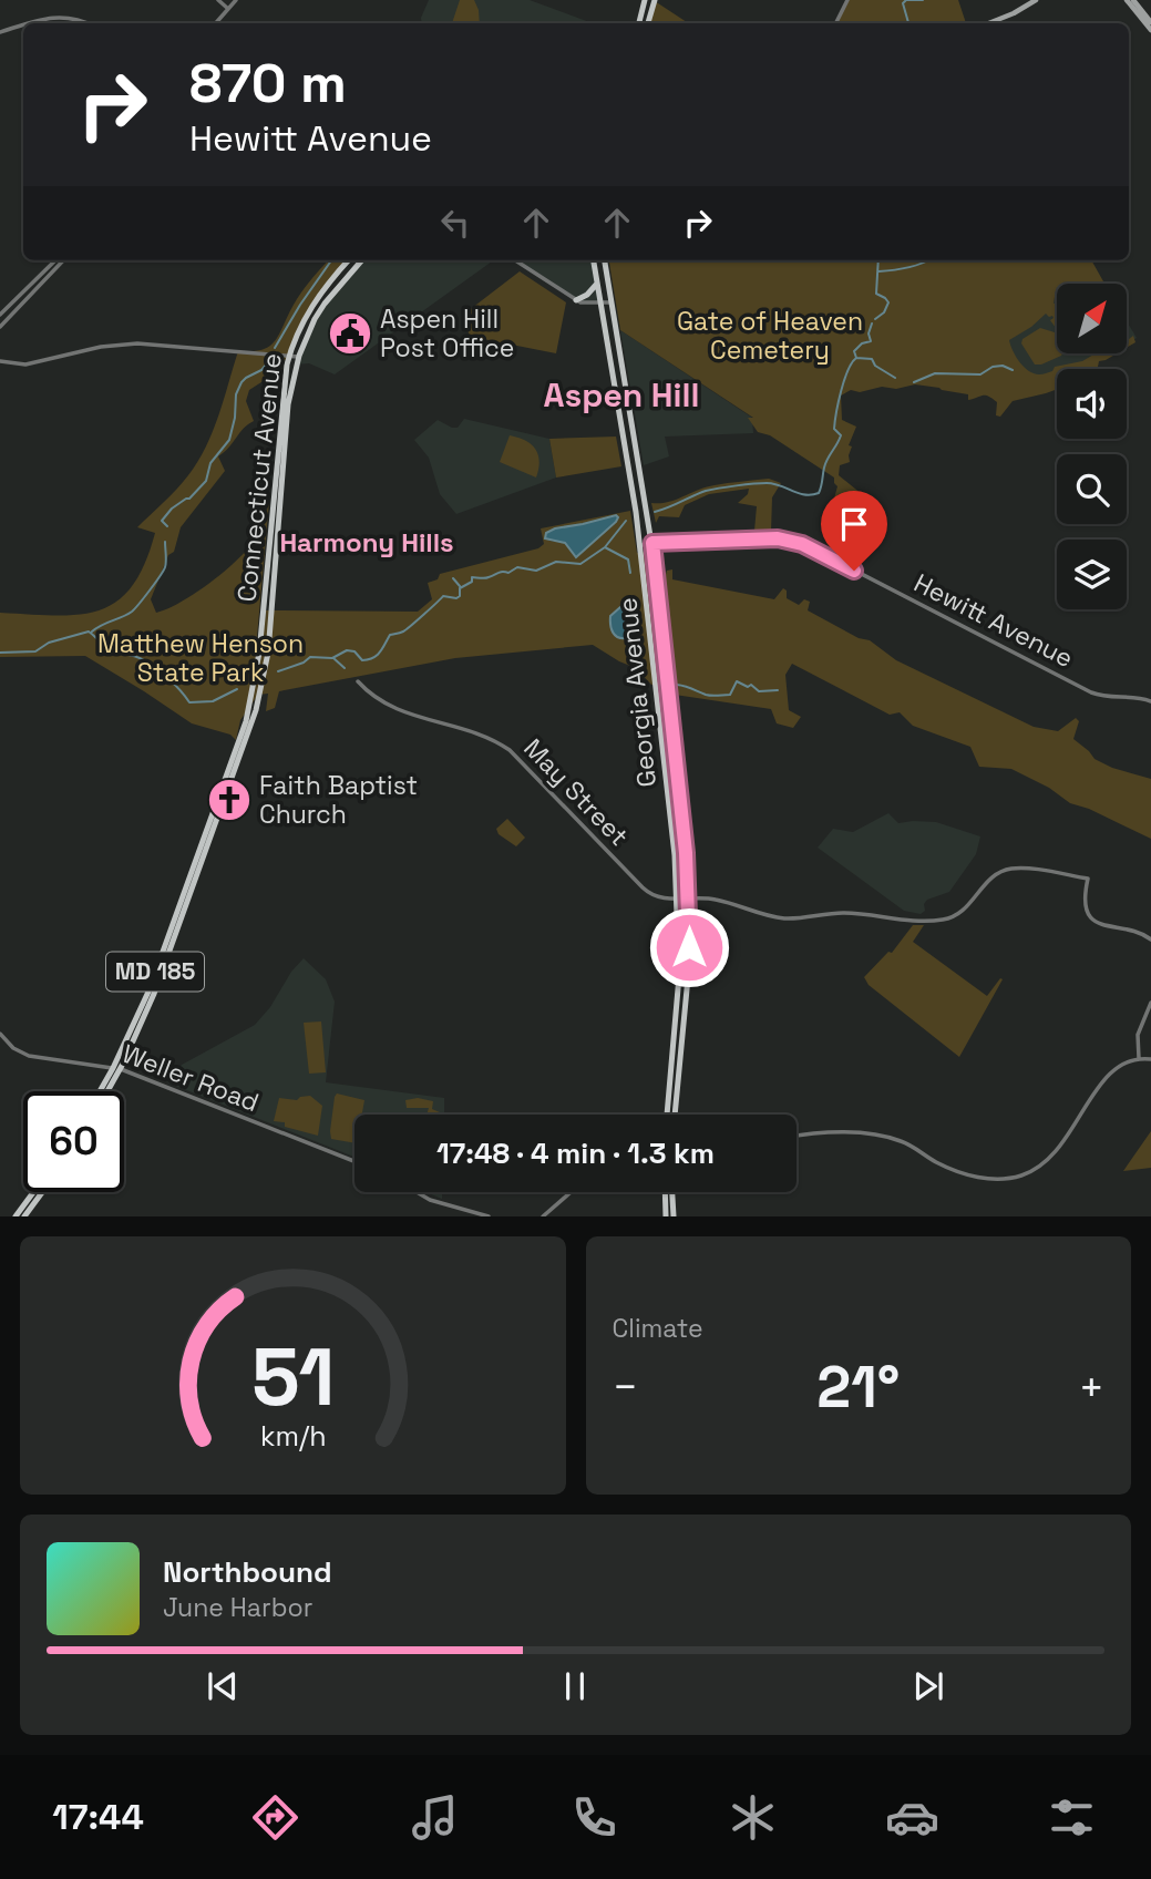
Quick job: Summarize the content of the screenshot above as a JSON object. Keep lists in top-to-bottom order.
{
  "streets": {
    "main road": ["Connecticut Avenue", "Georgia Avenue", "MD 185"],
    "street": ["Hewitt Avenue", "May Street", "Weller Road"]
  },
  "crossings": [
    ["Connecticut Avenue", "Weller Road"],
    ["Hewitt Avenue", "Georgia Avenue"],
    ["Georgia Avenue", "May Street"]
  ],
  "districts": ["Aspen Hill", "Harmony Hills"],
  "parks": ["Gate of Heaven Cemetery", "Matthew Henson State Park"],
  "places": {
    "public building": ["Aspen Hill Post Office"],
    "church": ["Faith Baptist Church"]
  },
  "north": "top right",
  "page": {
    "turn": ["870 m", "Hewitt Avenue"],
    "limit": "60",
    "trip": "17:48 · 4 min · 1.3 km",
    "tile": "Climate",
    "heat": ["−", "21°", "+"],
    "song": ["Northbound", "June Harbor"],
    "tabs": "17:44",
    "gauge": ["51", "km/h"]
  }
}
